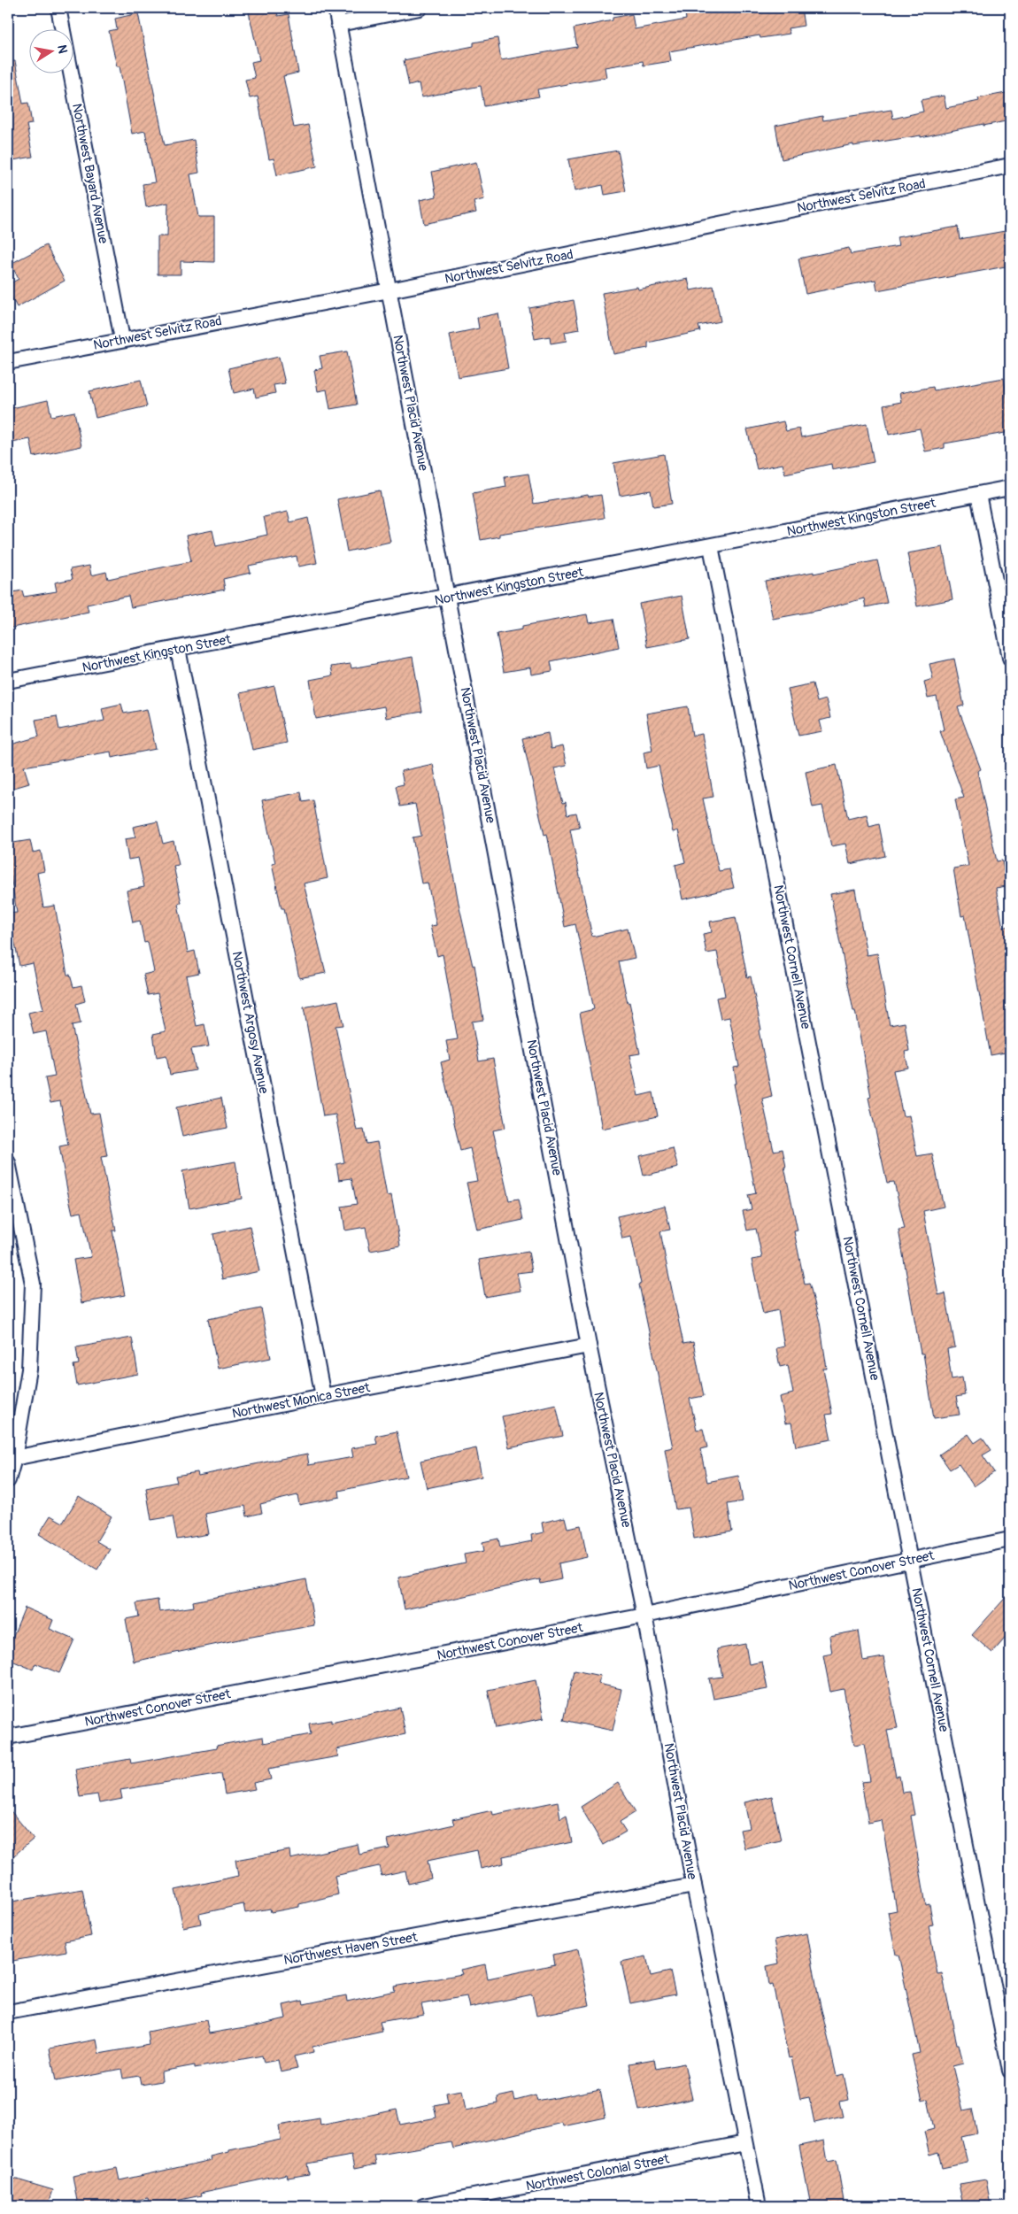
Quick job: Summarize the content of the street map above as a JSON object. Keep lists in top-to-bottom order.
{
  "streets": {
    "street": [
      "Northwest Bayard Avenue",
      "Northwest Selvitz Road",
      "Northwest Placid Avenue",
      "Northwest Kingston Street",
      "Northwest Cornell Avenue",
      "Northwest Argosy Avenue",
      "Northwest Monica Street",
      "Northwest Conover Street",
      "Northwest Haven Street",
      "Northwest Colonial Street"
    ]
  },
  "crossings": [
    ["Northwest Bayard Avenue", "Northwest Selvitz Road"],
    ["Northwest Selvitz Road", "Northwest Placid Avenue"],
    ["Northwest Placid Avenue", "Northwest Kingston Street"],
    ["Northwest Placid Avenue", "Northwest Monica Street"],
    ["Northwest Placid Avenue", "Northwest Conover Street"],
    ["Northwest Placid Avenue", "Northwest Haven Street"],
    ["Northwest Placid Avenue", "Northwest Colonial Street"],
    ["Northwest Kingston Street", "Northwest Cornell Avenue"],
    ["Northwest Kingston Street", "Northwest Argosy Avenue"],
    ["Northwest Cornell Avenue", "Northwest Conover Street"],
    ["Northwest Argosy Avenue", "Northwest Monica Street"]
  ],
  "north": "right"
}
